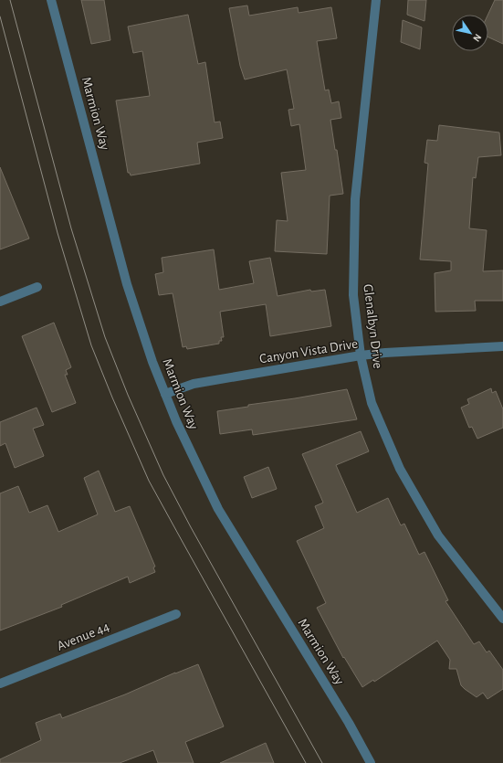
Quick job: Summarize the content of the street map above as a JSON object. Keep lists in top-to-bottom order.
{
  "streets": {
    "street": [
      "Marmion Way",
      "Glenalbyn Drive",
      "Canyon Vista Drive",
      "Avenue 44"
    ]
  },
  "crossings": [
    ["Marmion Way", "Canyon Vista Drive"],
    ["Glenalbyn Drive", "Canyon Vista Drive"]
  ],
  "north": "bottom right"
}
